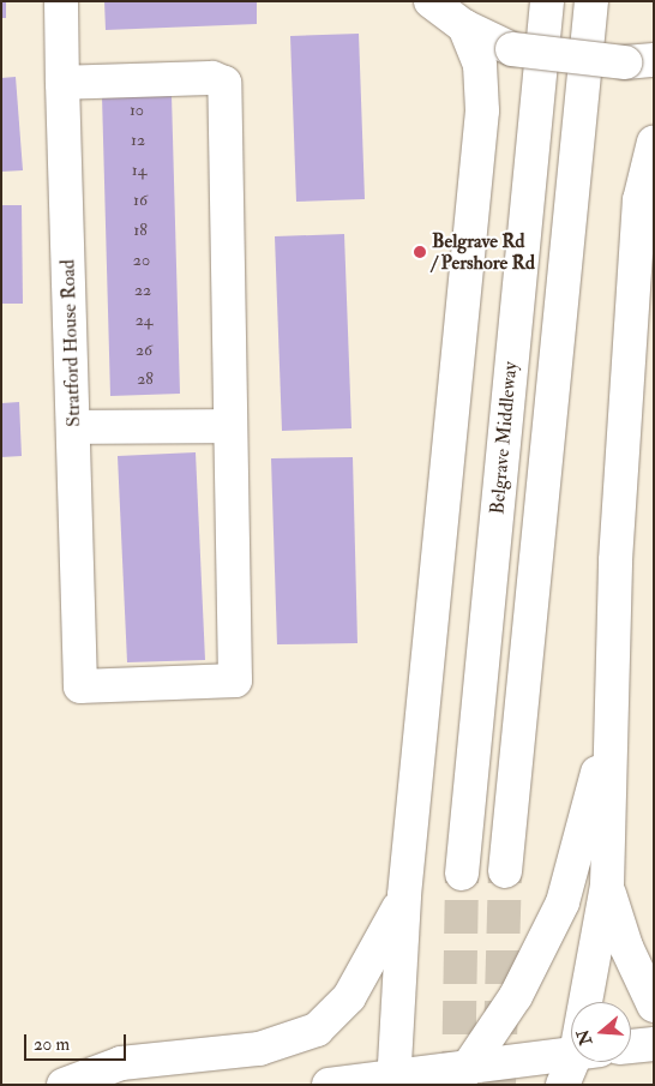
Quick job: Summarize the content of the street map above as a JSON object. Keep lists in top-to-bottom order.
{
  "streets": {
    "main road": ["Stratford House Road", "Belgrave Middleway"]
  },
  "places": ["Belgrave Rd / Pershore Rd"],
  "house_numbers": [
    "10",
    "12",
    "14",
    "16",
    "18",
    "20",
    "22",
    "24",
    "26",
    "28"
  ],
  "scale_bar": "20 m",
  "north": "left"
}
